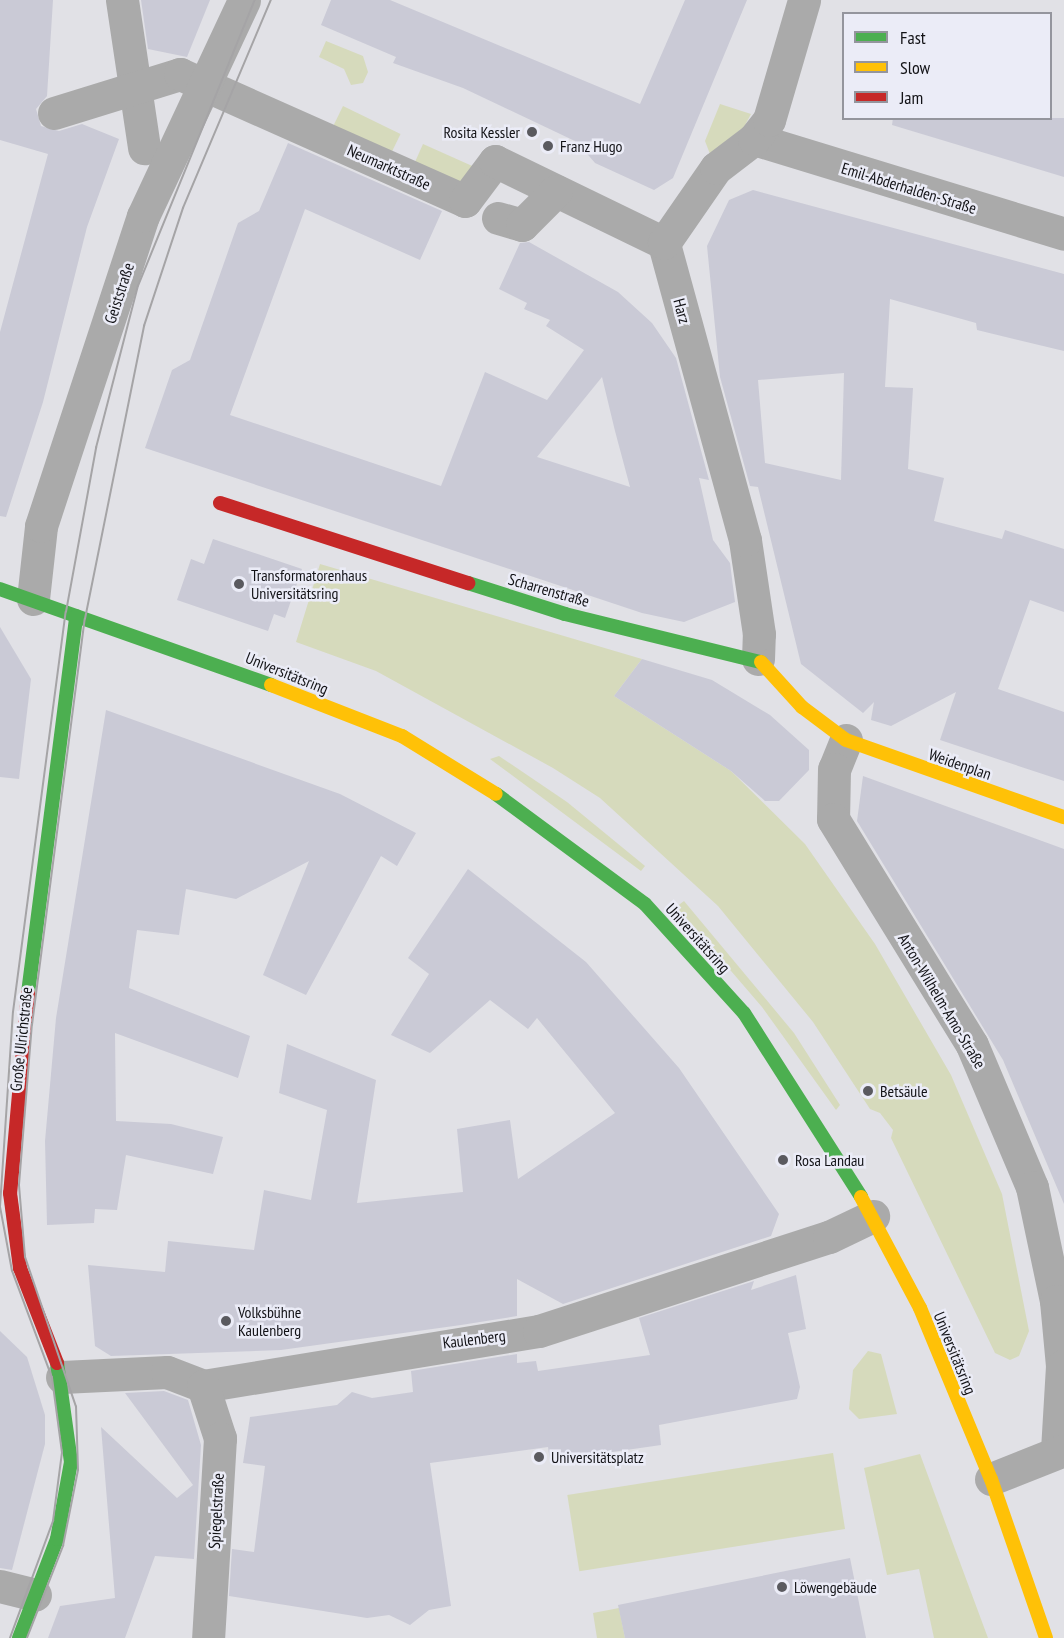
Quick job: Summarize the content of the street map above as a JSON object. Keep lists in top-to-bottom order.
{
  "streets": {
    "street": [
      "Neumarktstraße",
      "Emil-Abderhalden-Straße",
      "Geiststraße",
      "Harz",
      "Scharrenstraße",
      "Universitätsring",
      "Weidenplan",
      "Anton-Wilhelm-Amo-Straße",
      "Große Ulrichstraße",
      "Kaulenberg",
      "Spiegelstraße"
    ]
  },
  "crossings": [
    ["Neumarktstraße", "Geiststraße"],
    ["Neumarktstraße", "Harz"],
    ["Geiststraße", "Universitätsring"],
    ["Harz", "Scharrenstraße"],
    ["Universitätsring", "Große Ulrichstraße"],
    ["Universitätsring", "Kaulenberg"],
    ["Weidenplan", "Anton-Wilhelm-Amo-Straße"],
    ["Kaulenberg", "Spiegelstraße"]
  ],
  "places": [
    "Rosita Kessler",
    "Franz Hugo",
    "Transformatorenhaus Universitätsring",
    "Betsäule",
    "Rosa Landau",
    "Volksbühne Kaulenberg",
    "Universitätsplatz",
    "Löwengebäude"
  ],
  "legend": ["Fast", "Slow", "Jam"]
}
